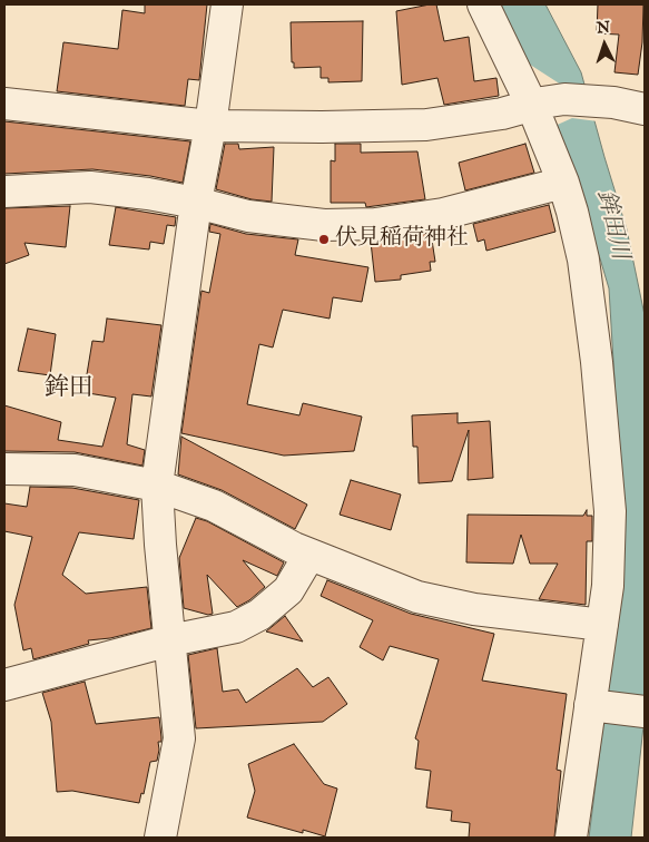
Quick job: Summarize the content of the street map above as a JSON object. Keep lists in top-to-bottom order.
{
  "districts": ["鉾田"],
  "water": ["鉾田川"],
  "places": ["伏見稲荷神社"],
  "north": "top"
}
